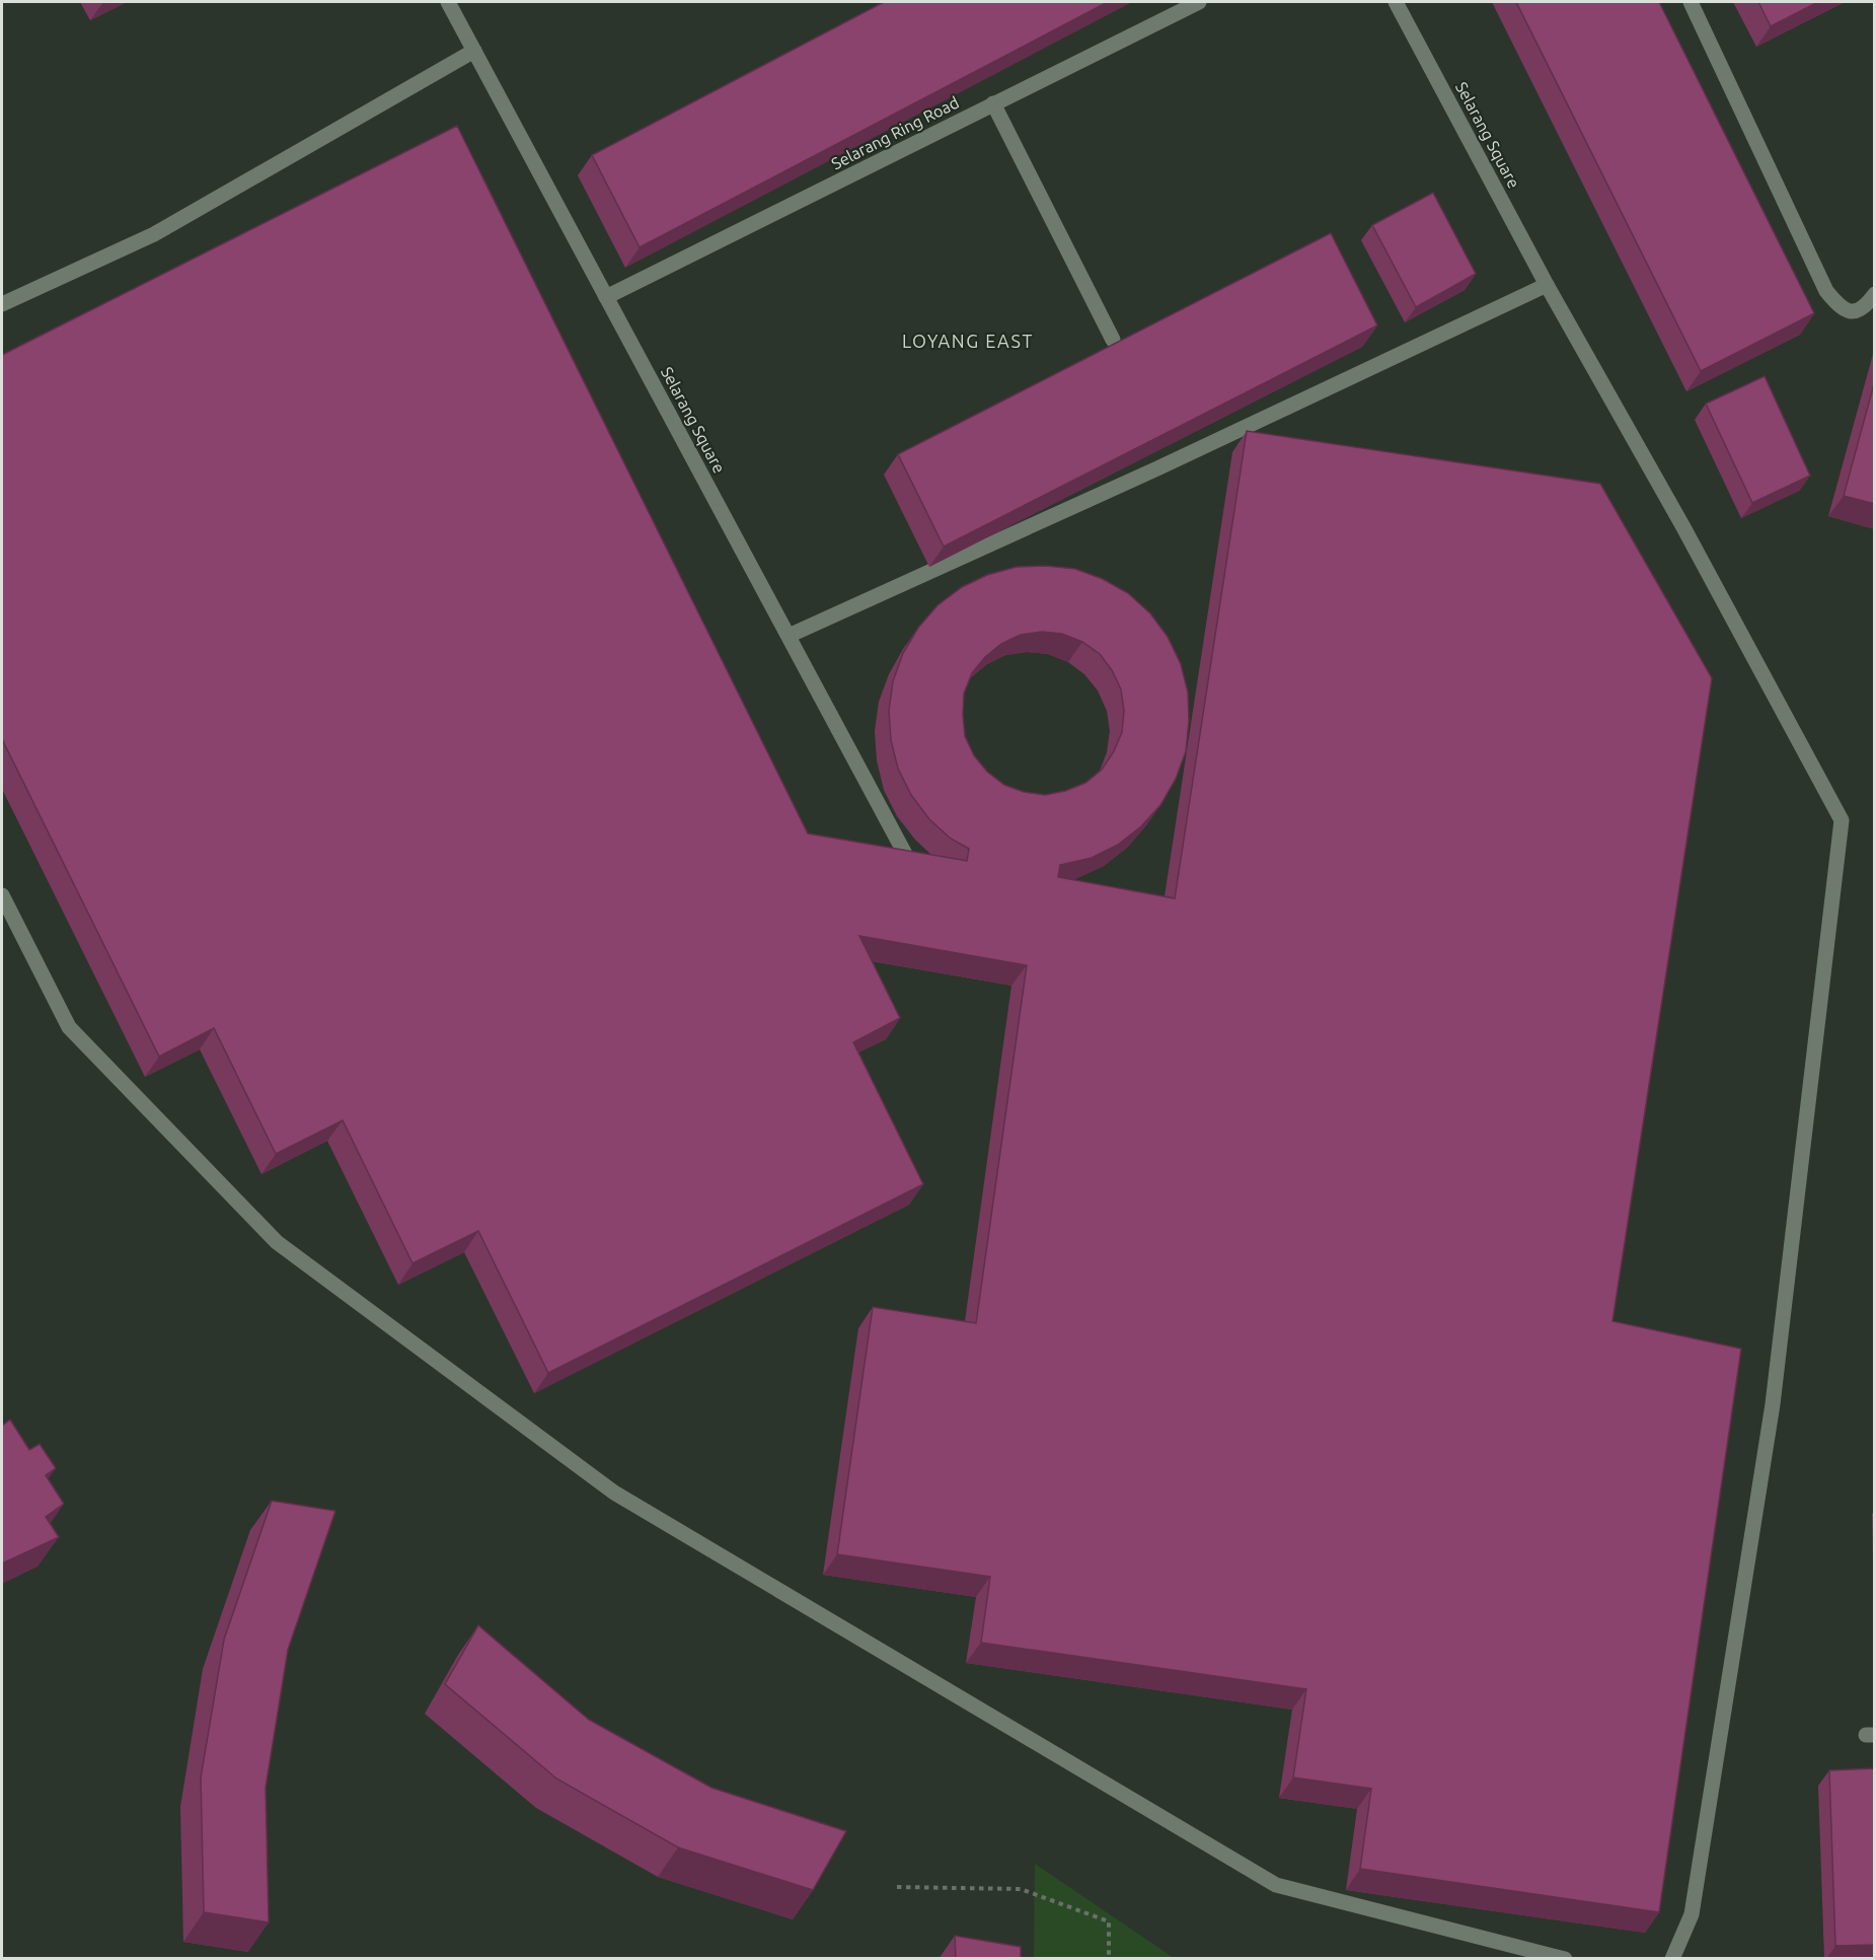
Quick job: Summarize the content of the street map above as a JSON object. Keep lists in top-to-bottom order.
{
  "streets": {
    "lane": ["Selarang Ring Road", "Selarang Square"]
  },
  "crossings": [
    ["Selarang Ring Road", "Selarang Square"]
  ],
  "districts": ["LOYANG EAST"]
}
